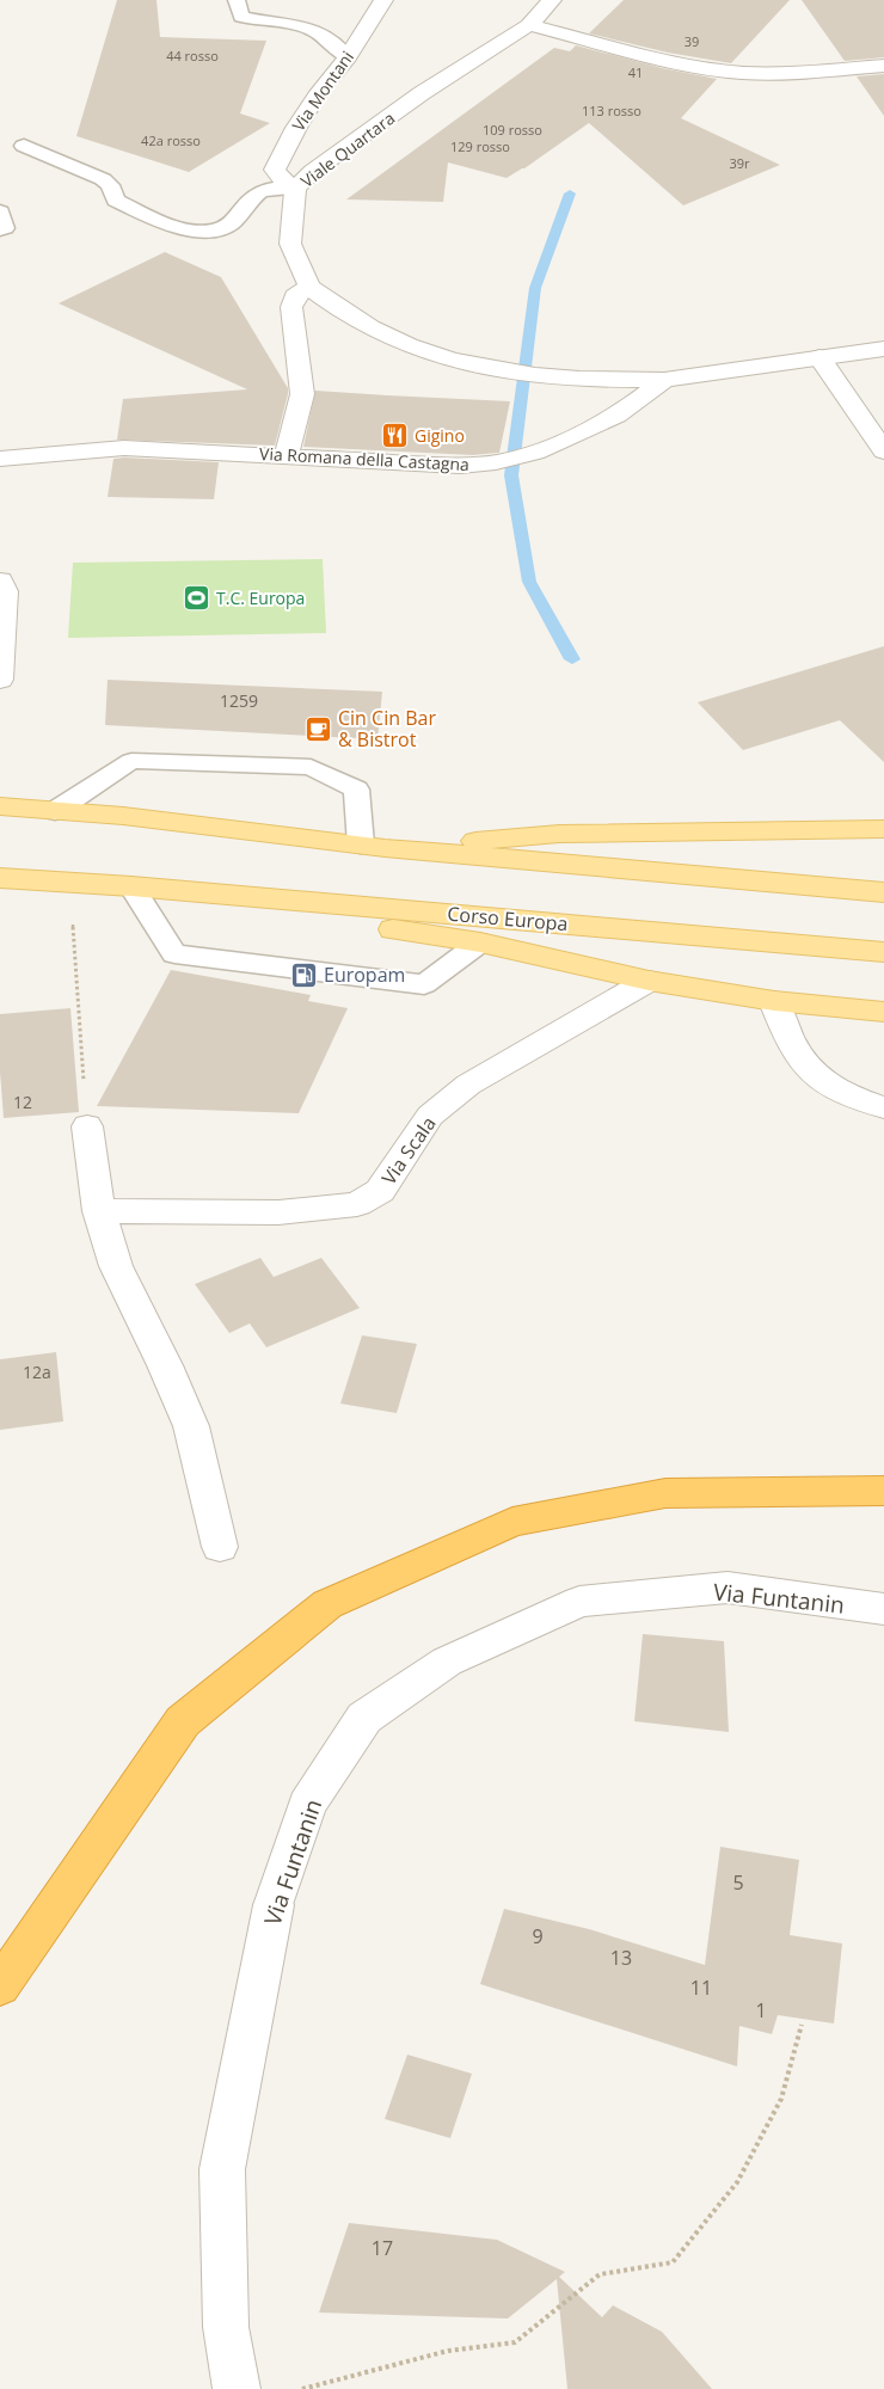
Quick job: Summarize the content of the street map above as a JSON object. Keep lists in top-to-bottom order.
{
  "streets": {
    "main road": ["Corso Europa"],
    "street": [
      "Via Montani",
      "Viale Quartara",
      "Via Romana della Castagna",
      "Via Scala",
      "Via Funtanin"
    ]
  },
  "crossings": [
    ["Via Montani", "Viale Quartara"],
    ["Viale Quartara", "Via Romana della Castagna"]
  ],
  "places": {
    "restaurant": ["Gigino"],
    "sports": ["T.C. Europa"],
    "cafe": ["Cin Cin Bar & Bistrot"],
    "fuel station": ["Europam"]
  },
  "house_numbers": [
    "39",
    "44 rosso",
    "41",
    "113 rosso",
    "109 rosso",
    "42a rosso",
    "129 rosso",
    "39r",
    "1259",
    "12",
    "12a",
    "5",
    "9",
    "13",
    "11",
    "1",
    "17"
  ]
}
